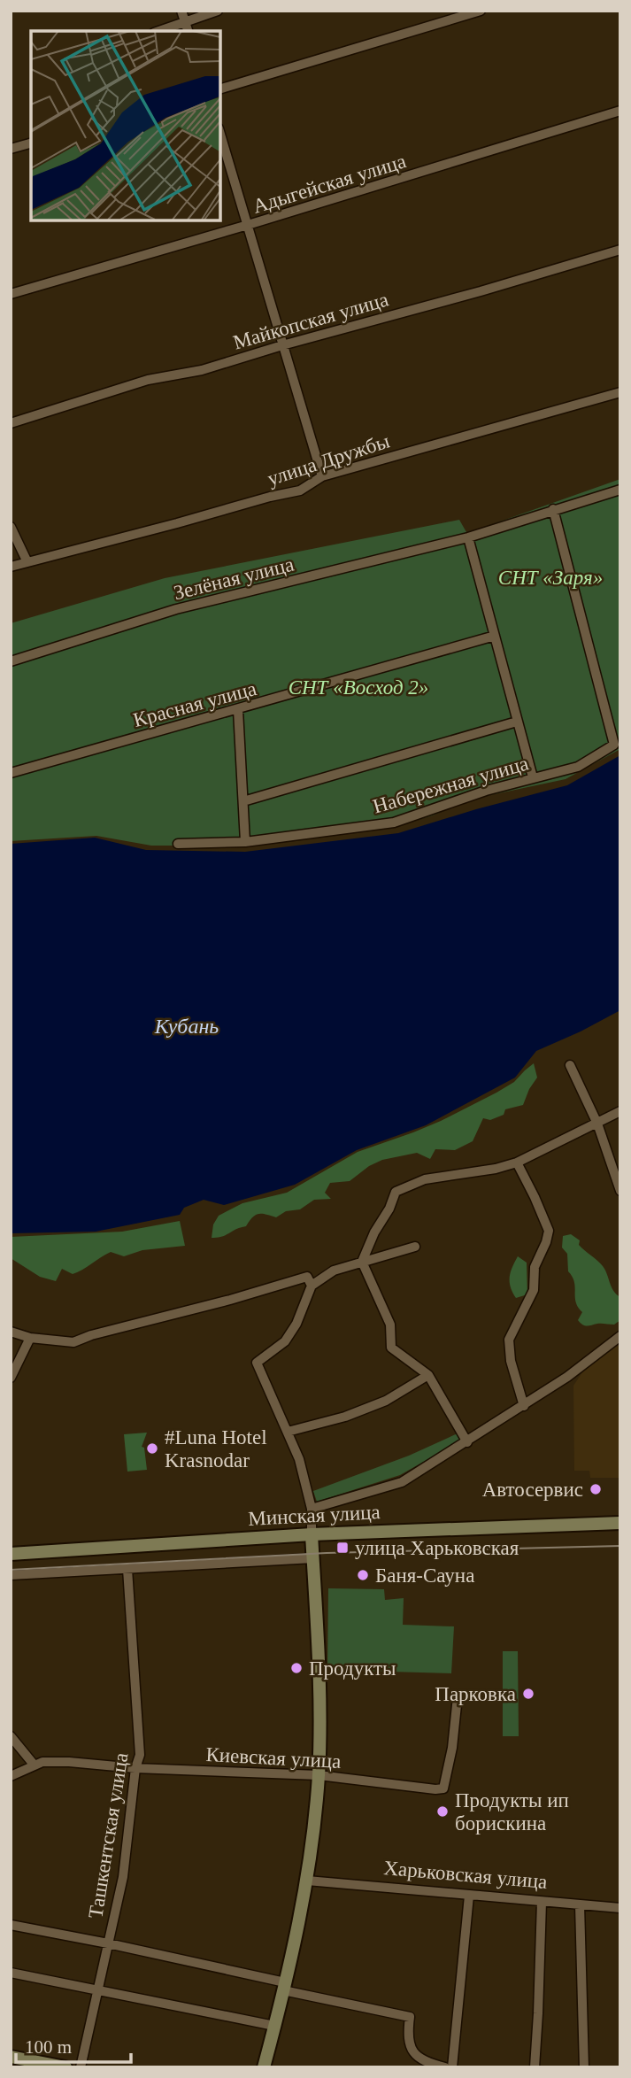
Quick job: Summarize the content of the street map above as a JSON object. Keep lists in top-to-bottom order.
{
  "streets": {
    "main road": ["Минская улица"],
    "street": [
      "Адыгейская улица",
      "Майкопская улица",
      "улица Дружбы",
      "Зелёная улица",
      "Красная улица",
      "Набережная улица",
      "Киевская улица",
      "Ташкентская улица",
      "Харьковская улица"
    ]
  },
  "crossings": [
    ["Зелёная улица", "Набережная улица"],
    ["Киевская улица", "Ташкентская улица"]
  ],
  "water": ["Кубань"],
  "parks": ["СНТ «Заря»", "СНТ «Восход 2»"],
  "places": {
    "other": [
      "#Luna Hotel Krasnodar",
      "Автосервис",
      "Баня-Сауна",
      "Продукты",
      "Парковка",
      "Продукты ип борискина"
    ],
    "transit": ["улица Харьковская"]
  },
  "scale_bar": "100 m"
}
